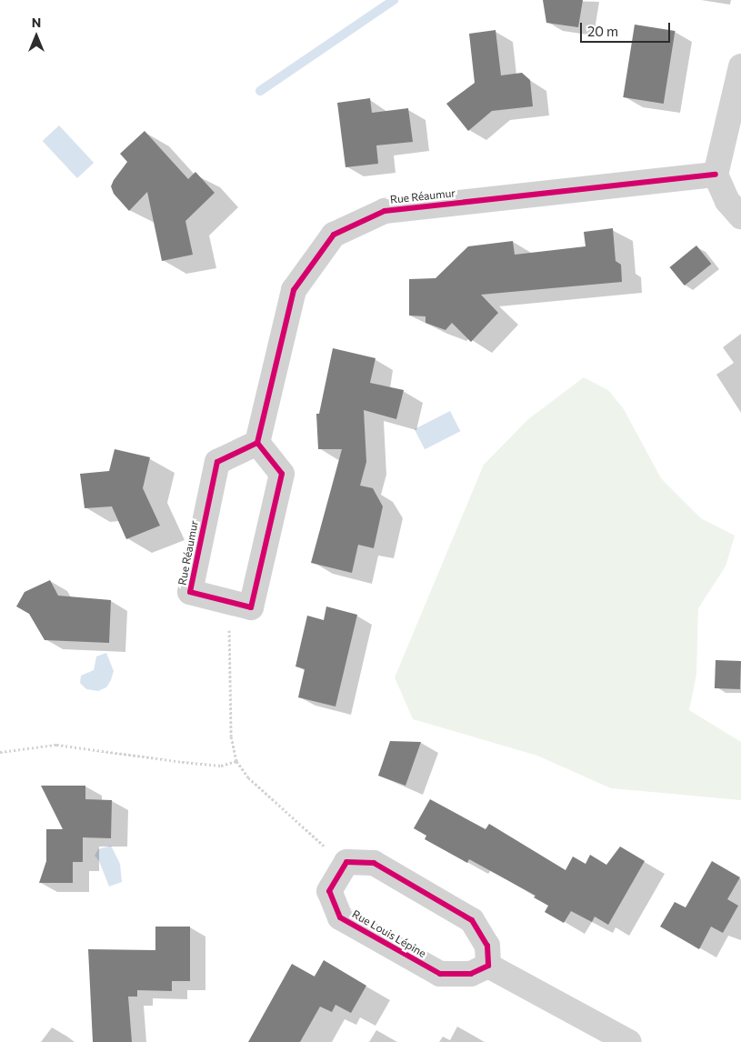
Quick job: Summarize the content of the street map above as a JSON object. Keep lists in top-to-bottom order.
{
  "streets": {
    "street": ["Rue Réaumur", "Rue Louis Lépine"]
  },
  "scale_bar": "20 m",
  "north": "top"
}
